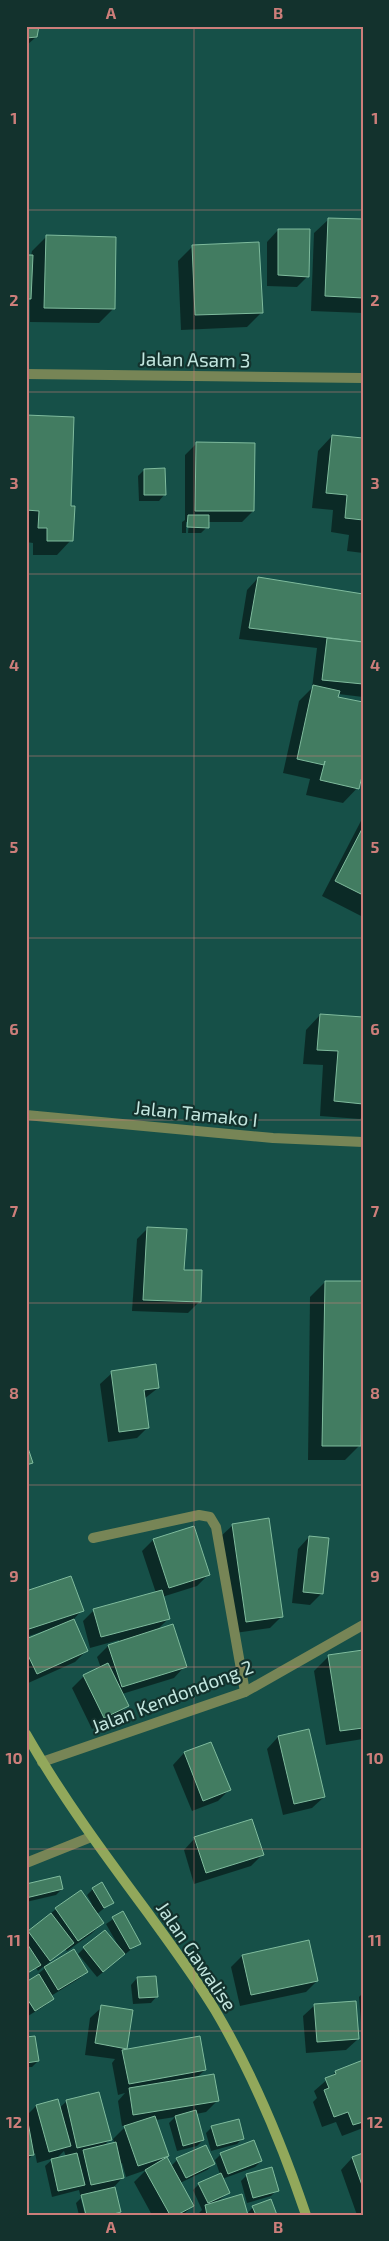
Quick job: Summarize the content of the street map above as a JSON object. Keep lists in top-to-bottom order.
{
  "streets": {
    "street": [
      "Jalan Asam 3",
      "Jalan Tamako I",
      "Jalan Kendondong 2",
      "Jalan Gawalise"
    ]
  },
  "crossings": [
    ["Jalan Kendondong 2", "Jalan Gawalise"]
  ],
  "grid": {
    "columns": ["A", "B"],
    "rows": [
      "1",
      "2",
      "3",
      "4",
      "5",
      "6",
      "7",
      "8",
      "9",
      "10",
      "11",
      "12"
    ]
  }
}
